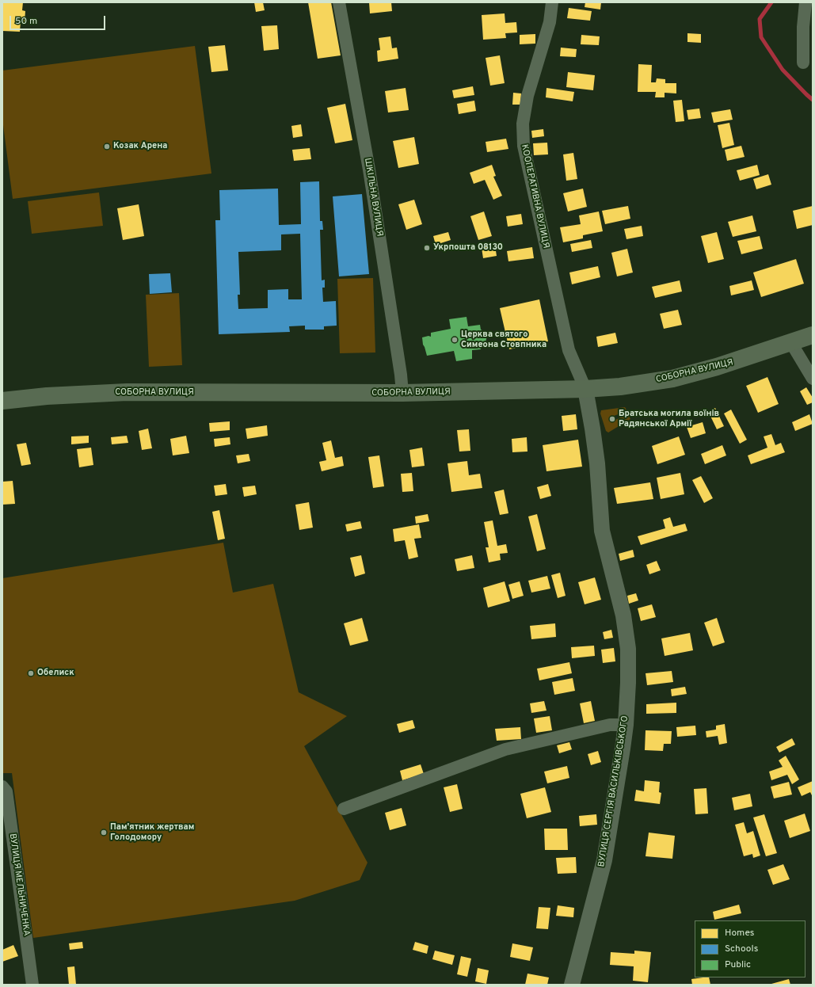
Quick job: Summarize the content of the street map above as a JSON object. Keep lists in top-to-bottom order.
{
  "streets": {
    "main road": ["СОБОРНА ВУЛИЦЯ"],
    "street": [
      "КООПЕРАТИВНА ВУЛИЦЯ",
      "ШКІЛЬНА ВУЛИЦЯ",
      "ВУЛИЦЯ СЕРГІЯ ВАСИЛЬКІВСЬКОГО",
      "ВУЛИЦЯ МЕЛЬНИЧЕНКА"
    ]
  },
  "crossings": [
    ["КООПЕРАТИВНА ВУЛИЦЯ", "СОБОРНА ВУЛИЦЯ"],
    ["КООПЕРАТИВНА ВУЛИЦЯ", "ВУЛИЦЯ СЕРГІЯ ВАСИЛЬКІВСЬКОГО"],
    ["ШКІЛЬНА ВУЛИЦЯ", "СОБОРНА ВУЛИЦЯ"],
    ["СОБОРНА ВУЛИЦЯ", "ВУЛИЦЯ СЕРГІЯ ВАСИЛЬКІВСЬКОГО"]
  ],
  "places": [
    "Козак Арена",
    "Укрпошта 08130",
    "Церква святого Симеона Стовпника",
    "Братська могила воїнів Радянської Армії",
    "Обелиск",
    "Пам'ятник жертвам Голодомору"
  ],
  "legend": ["Homes", "Schools", "Public"],
  "scale_bar": "50 m"
}
